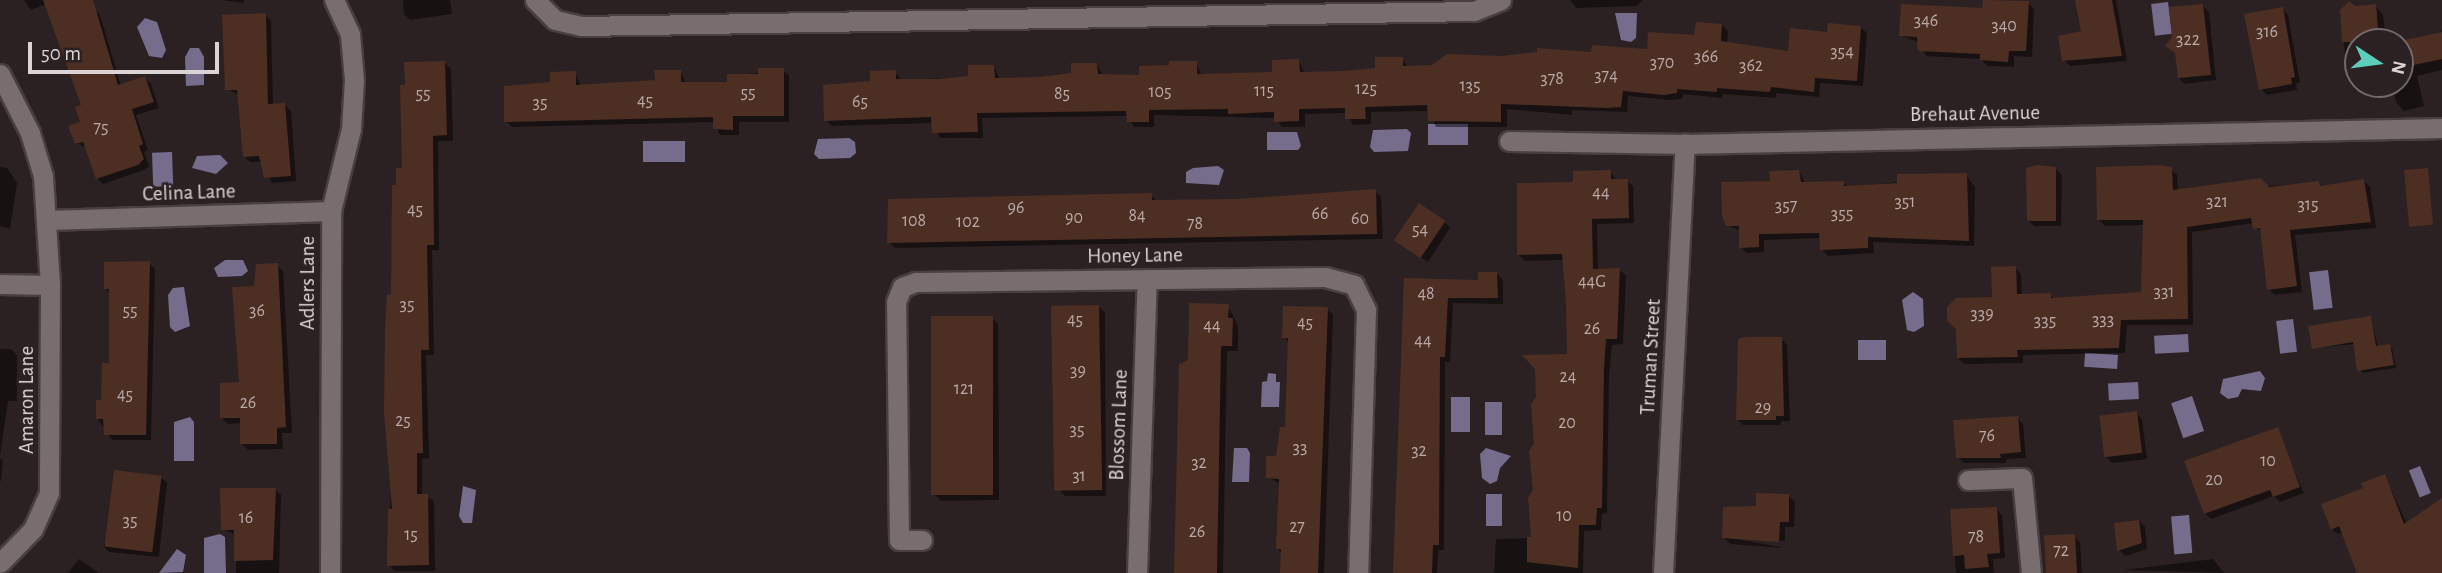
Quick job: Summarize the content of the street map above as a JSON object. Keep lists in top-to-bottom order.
{
  "streets": {
    "street": [
      "Brehaut Avenue",
      "Celina Lane",
      "Honey Lane",
      "Adlers Lane",
      "Truman Street",
      "Amaron Lane",
      "Blossom Lane"
    ]
  },
  "crossings": [
    ["Brehaut Avenue", "Truman Street"],
    ["Celina Lane", "Adlers Lane"],
    ["Celina Lane", "Amaron Lane"],
    ["Honey Lane", "Blossom Lane"]
  ],
  "house_numbers": [
    "346",
    "340",
    "316",
    "322",
    "354",
    "366",
    "370",
    "362",
    "374",
    "378",
    "135",
    "125",
    "115",
    "105",
    "55",
    "55",
    "85",
    "45",
    "65",
    "35",
    "75",
    "44",
    "351",
    "321",
    "315",
    "357",
    "96",
    "45",
    "66",
    "355",
    "84",
    "90",
    "60",
    "108",
    "102",
    "78",
    "54",
    "44G",
    "331",
    "48",
    "35",
    "55",
    "36",
    "339",
    "45",
    "333",
    "335",
    "45",
    "44",
    "26",
    "44",
    "39",
    "24",
    "121",
    "45",
    "26",
    "29",
    "25",
    "20",
    "35",
    "76",
    "33",
    "32",
    "10",
    "32",
    "31",
    "20",
    "10",
    "16",
    "35",
    "27",
    "26",
    "15",
    "78",
    "72"
  ],
  "scale_bar": "50 m",
  "north": "right"
}
